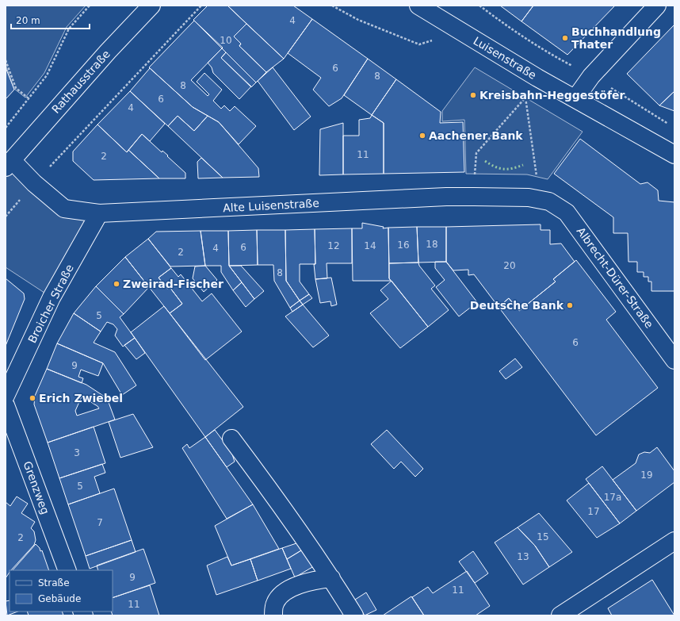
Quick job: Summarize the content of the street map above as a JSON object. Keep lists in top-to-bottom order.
{
  "streets": {
    "street": [
      "Luisenstraße",
      "Rathausstraße",
      "Alte Luisenstraße",
      "Albrecht-Dürer-Straße",
      "Broicher Straße",
      "Grenzweg"
    ]
  },
  "crossings": [
    ["Rathausstraße", "Alte Luisenstraße"],
    ["Alte Luisenstraße", "Albrecht-Dürer-Straße"],
    ["Alte Luisenstraße", "Broicher Straße"]
  ],
  "places": [
    "Buchhandlung Thater",
    "Kreisbahn-Heggestöfer",
    "Aachener Bank",
    "Zweirad-Fischer",
    "Deutsche Bank",
    "Erich Zwiebel"
  ],
  "house_numbers": [
    "4",
    "10",
    "6",
    "8",
    "8",
    "6",
    "4",
    "11",
    "2",
    "18",
    "16",
    "12",
    "14",
    "6",
    "4",
    "2",
    "20",
    "8",
    "5",
    "6",
    "9",
    "3",
    "19",
    "5",
    "17a",
    "17",
    "7",
    "15",
    "2",
    "13",
    "9",
    "11",
    "11"
  ],
  "legend": ["Straße", "Gebäude"],
  "scale_bar": "20 m"
}
